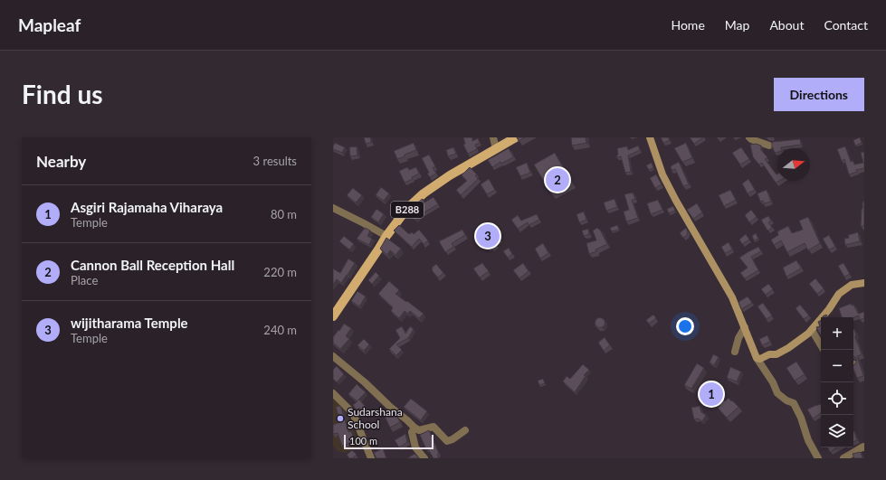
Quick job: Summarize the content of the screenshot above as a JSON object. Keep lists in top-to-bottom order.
{
  "streets": {
    "main road": ["B288"]
  },
  "places": ["Sudarshana School"],
  "scale_bar": "100 m",
  "north": "right",
  "page": {
    "header": "Mapleaf",
    "nav": [
      "Home",
      "Map",
      "About",
      "Contact"
    ],
    "buttons": "Directions",
    "title": "Find us",
    "heading": ["Nearby", "3 results"],
    "pins": ["2", "3", "1"],
    "list": [
      {
        "mark": "1",
        "name": "Asgiri Rajamaha Viharaya",
        "note": "Temple",
        "value": "80 m"
      },
      {
        "mark": "2",
        "name": "Cannon Ball Reception Hall",
        "note": "Place",
        "value": "220 m"
      },
      {
        "mark": "3",
        "name": "wijitharama Temple",
        "note": "Temple",
        "value": "240 m"
      }
    ],
    "map_buttons": ["+", "−"],
    "scale": "100 m"
  }
}
